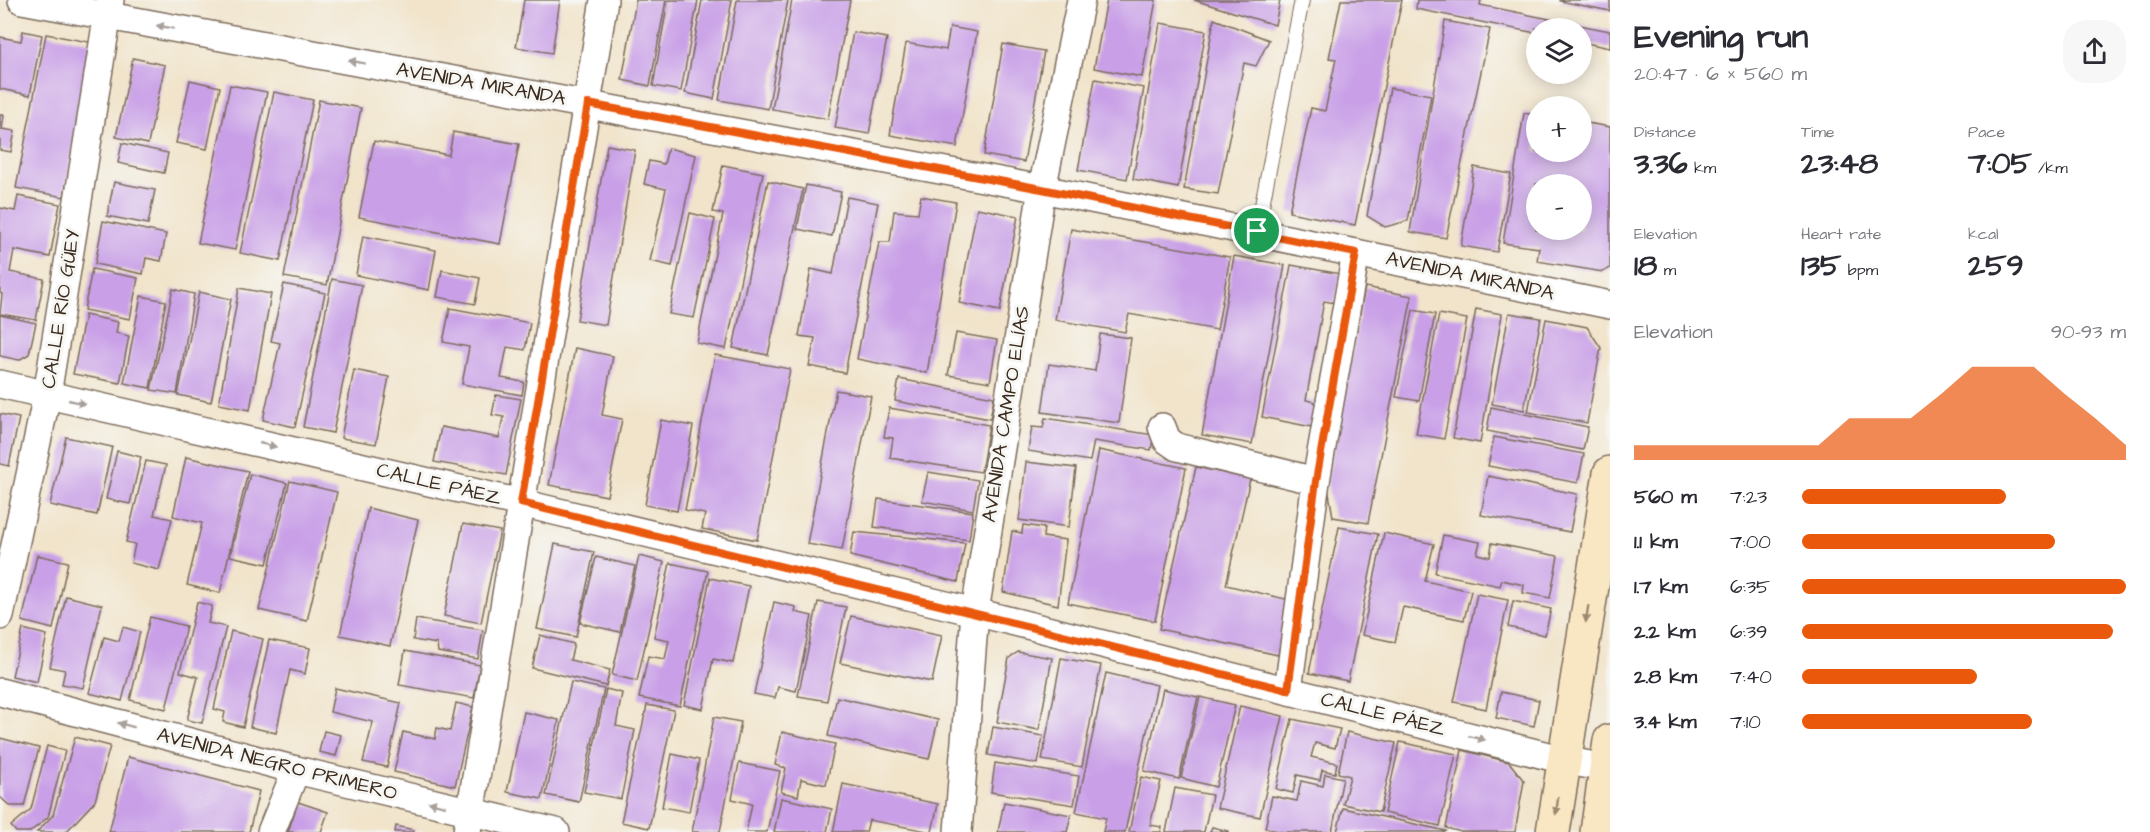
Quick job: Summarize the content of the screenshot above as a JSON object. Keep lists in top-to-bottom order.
{
  "streets": {
    "street": [
      "AVENIDA MIRANDA",
      "CALLE RÍO GÜEY",
      "AVENIDA CAMPO ELÍAS",
      "CALLE PÁEZ",
      "AVENIDA NEGRO PRIMERO"
    ]
  },
  "crossings": [
    ["AVENIDA MIRANDA", "CALLE RÍO GÜEY"],
    ["AVENIDA MIRANDA", "AVENIDA CAMPO ELÍAS"],
    ["CALLE RÍO GÜEY", "CALLE PÁEZ"],
    ["AVENIDA CAMPO ELÍAS", "CALLE PÁEZ"]
  ],
  "one_way": ["CALLE PÁEZ", "AVENIDA NEGRO PRIMERO"],
  "page": {
    "heading": ["Evening run", "20:47 · 6 × 560 m"],
    "map_buttons": ["+", "−"],
    "stats": [
      ["Distance", "3.36 km"],
      ["Time", "23:48"],
      ["Pace", "7:05 /km"],
      ["Elevation", "18 m"],
      ["Heart rate", "135 bpm"],
      ["kcal", "259"]
    ],
    "chart": ["Elevation", "90–93 m"],
    "list": [
      {
        "name": "560 m",
        "note": "7:23"
      },
      {
        "name": "1.1 km",
        "note": "7:00"
      },
      {
        "name": "1.7 km",
        "note": "6:35"
      },
      {
        "name": "2.2 km",
        "note": "6:39"
      },
      {
        "name": "2.8 km",
        "note": "7:40"
      },
      {
        "name": "3.4 km",
        "note": "7:10"
      }
    ]
  }
}
